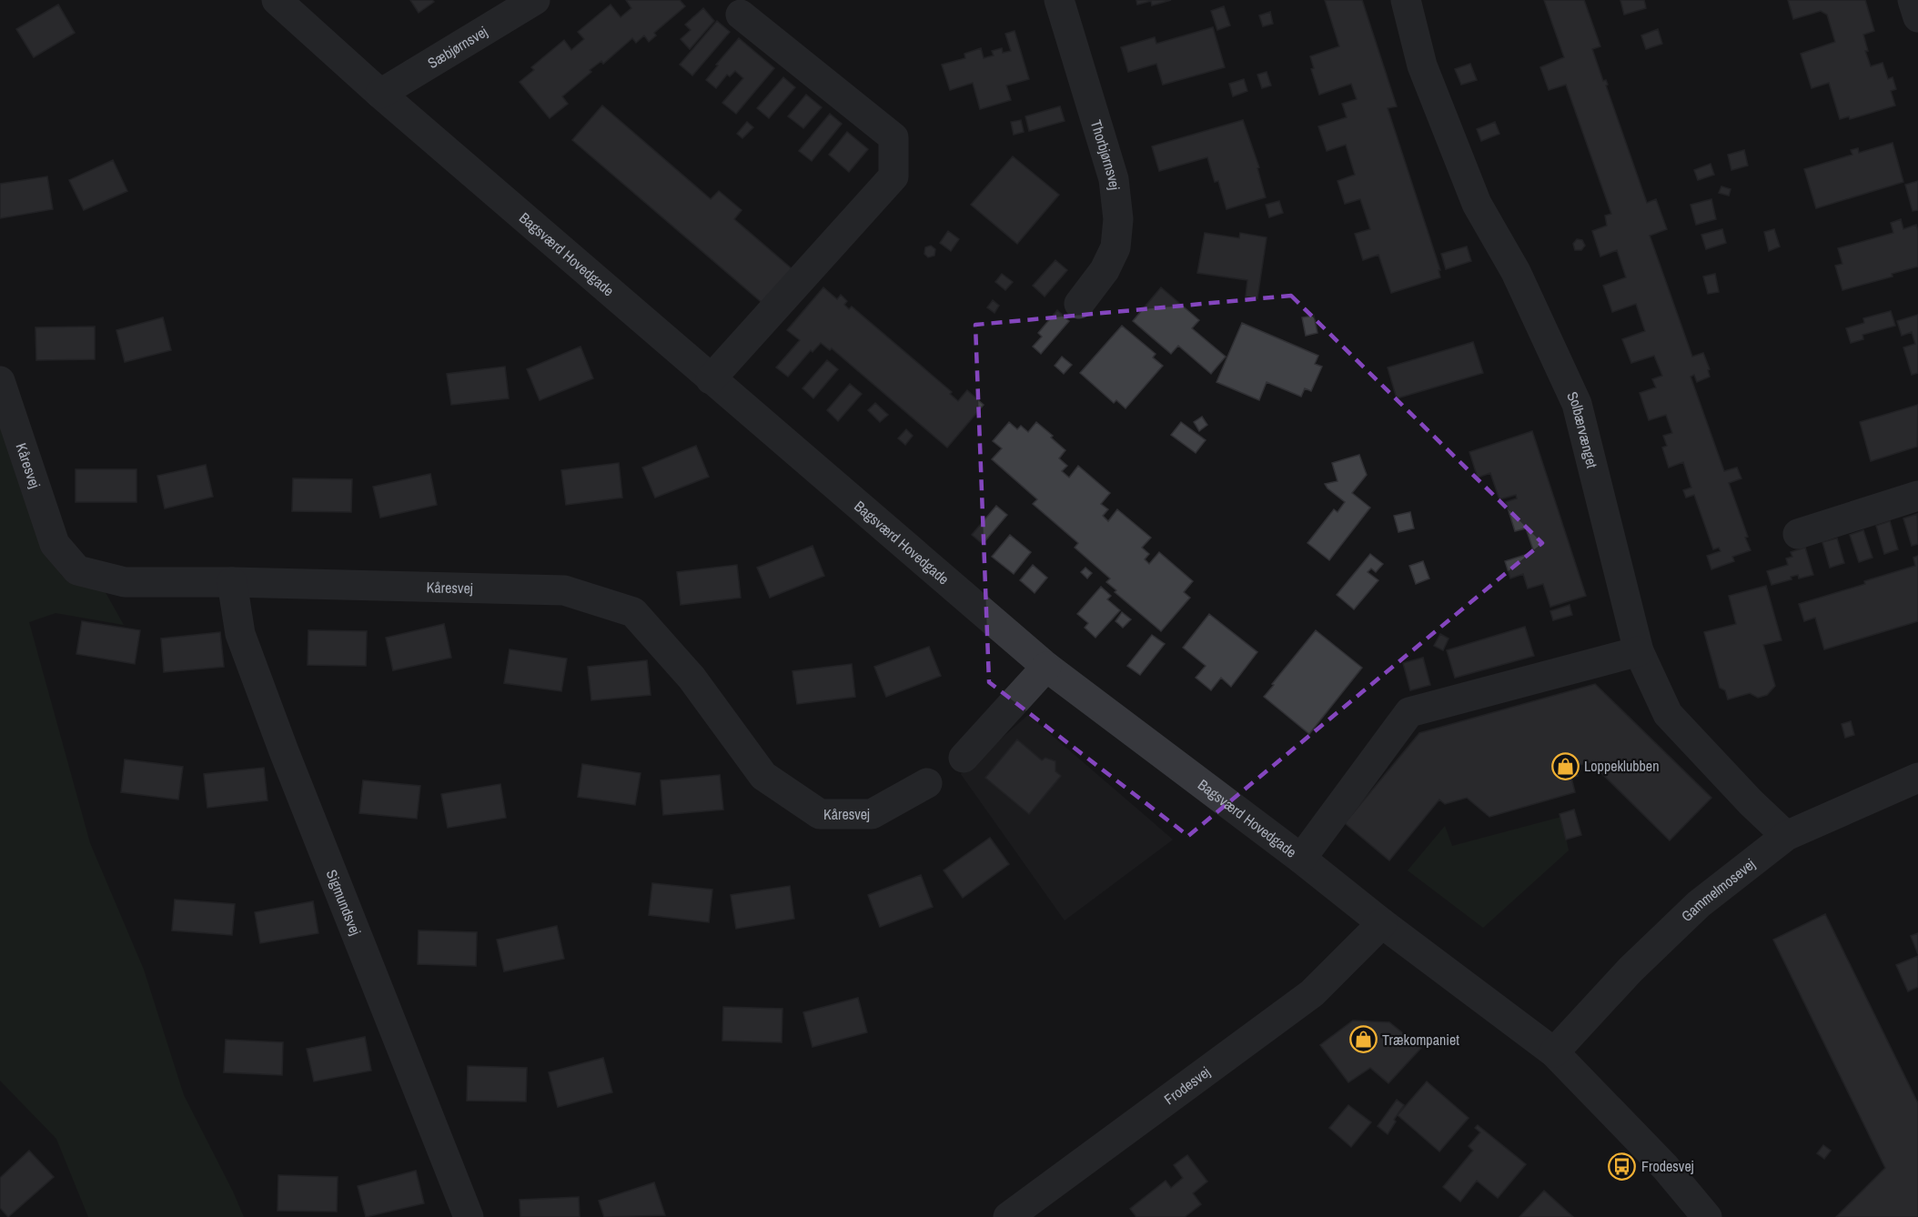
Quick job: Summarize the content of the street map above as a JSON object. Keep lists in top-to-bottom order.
{
  "streets": {
    "street": [
      "Sæbjørnsvej",
      "Thorbjørnsvej",
      "Bagsværd Hovedgade",
      "Solbærvænget",
      "Kåresvej",
      "Gammelmosevej",
      "Sigmundsvej",
      "Frodesvej"
    ]
  },
  "crossings": [
    ["Sæbjørnsvej", "Bagsværd Hovedgade"],
    ["Bagsværd Hovedgade", "Gammelmosevej"],
    ["Bagsværd Hovedgade", "Frodesvej"],
    ["Solbærvænget", "Gammelmosevej"],
    ["Kåresvej", "Sigmundsvej"]
  ],
  "places": {
    "shop": ["Loppeklubben", "Trækompaniet"],
    "bus stop": ["Frodesvej"]
  }
}
